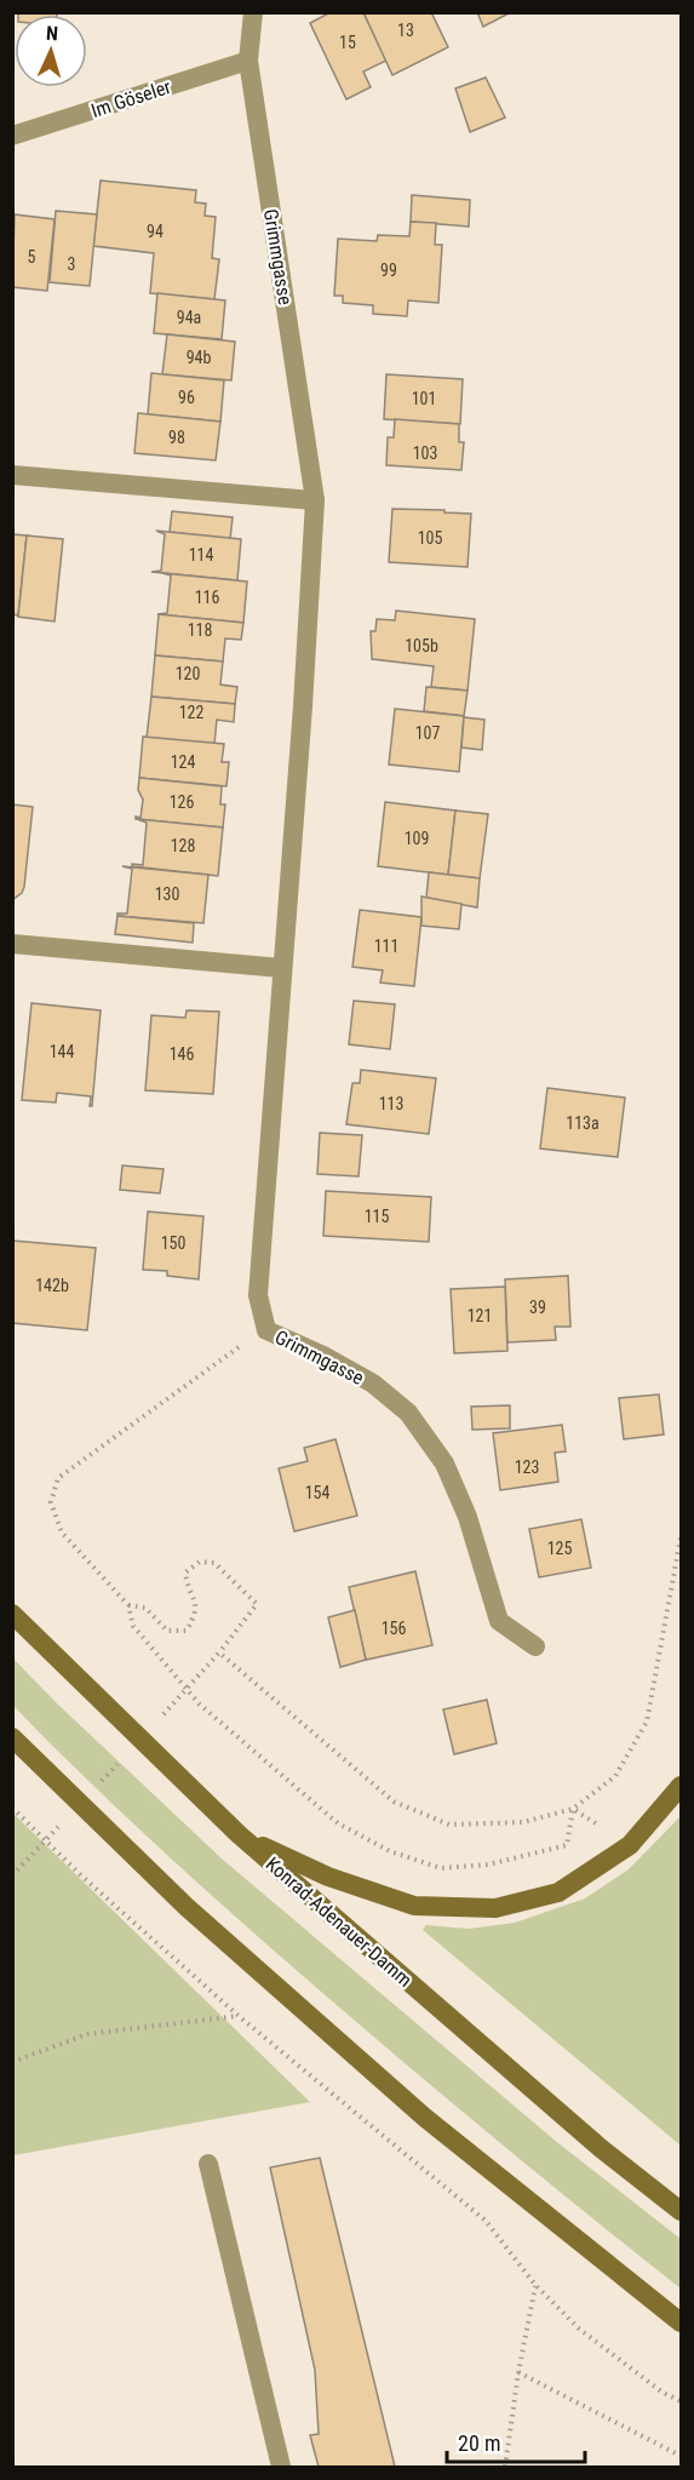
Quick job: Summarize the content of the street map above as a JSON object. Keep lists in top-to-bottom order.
{
  "streets": {
    "main road": ["Konrad-Adenauer-Damm"],
    "street": ["Im Göseler", "Grimmgasse"]
  },
  "crossings": [
    ["Im Göseler", "Grimmgasse"]
  ],
  "house_numbers": [
    "13",
    "15",
    "94",
    "5",
    "3",
    "99",
    "94a",
    "94b",
    "96",
    "101",
    "98",
    "103",
    "105",
    "114",
    "116",
    "118",
    "105b",
    "120",
    "122",
    "107",
    "124",
    "126",
    "109",
    "128",
    "130",
    "111",
    "144",
    "146",
    "113",
    "113a",
    "115",
    "150",
    "142b",
    "39",
    "121",
    "123",
    "154",
    "125",
    "156"
  ],
  "scale_bar": "20 m",
  "north": "top"
}
